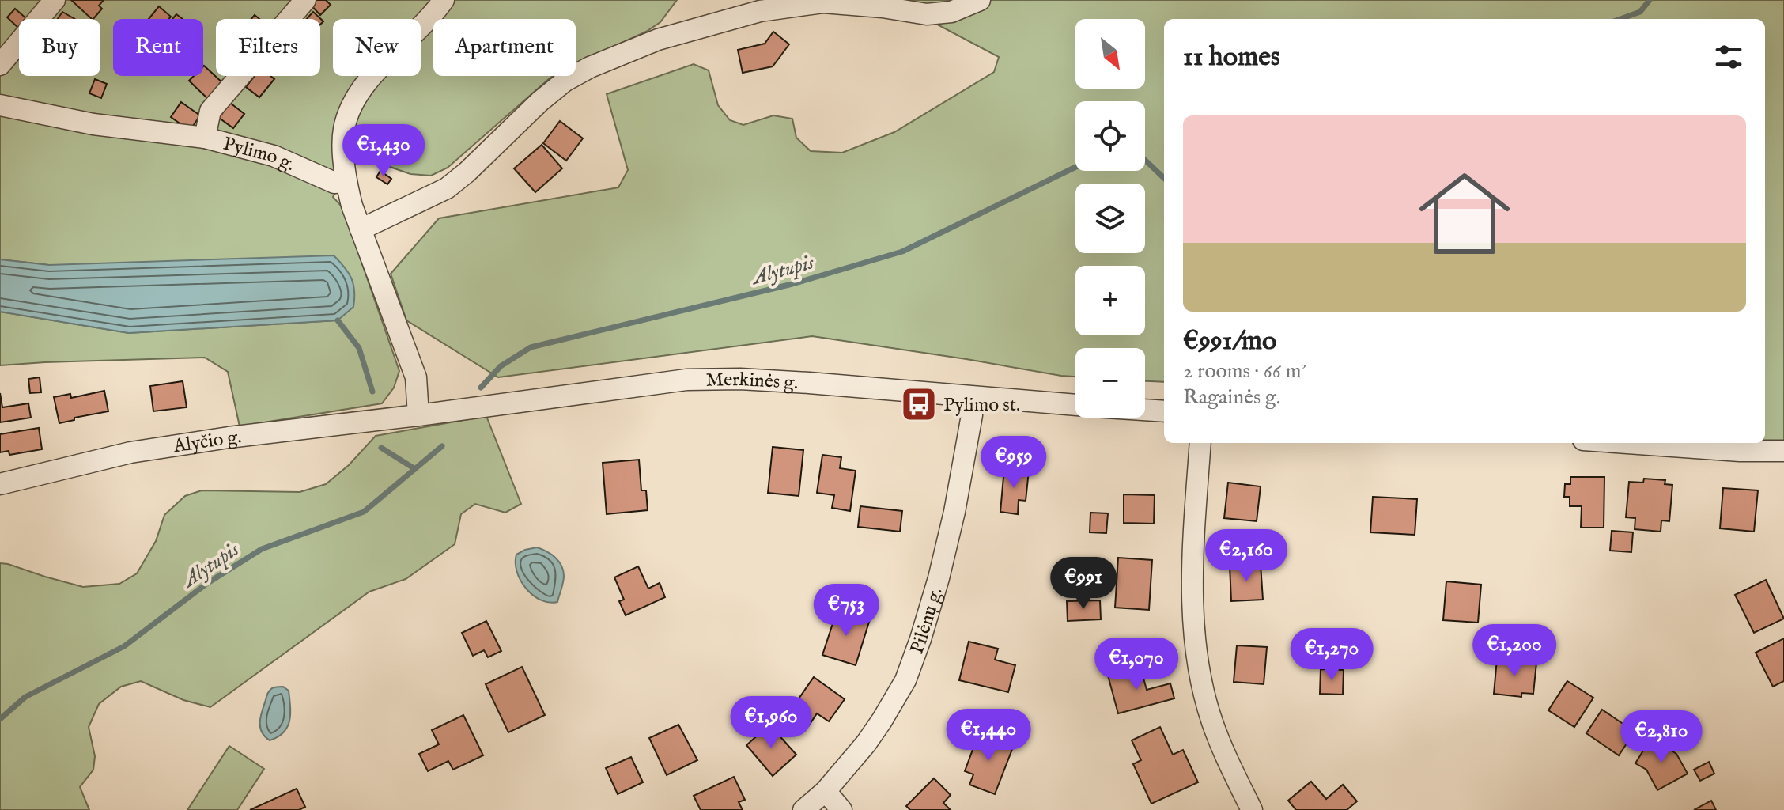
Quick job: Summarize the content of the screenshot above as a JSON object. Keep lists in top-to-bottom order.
{
  "streets": {
    "street": [
      "Pylimo g.",
      "Merkinės g.",
      "Alyčio g.",
      "Pilėnų g."
    ]
  },
  "crossings": [
    ["Merkinės g.", "Alyčio g."],
    ["Merkinės g.", "Pilėnų g."]
  ],
  "water": ["Alytupis"],
  "places": {
    "bus stop": ["Pylimo st."]
  },
  "north": "bottom right",
  "page": {
    "map_buttons": ["+", "−"],
    "chip": [
      "Buy",
      "Rent",
      "Filters",
      "New",
      "Apartment"
    ],
    "heading": "11 homes",
    "list": [
      {
        "name": "€991/mo",
        "note": "2 rooms · 66 m² · Ragainės g."
      }
    ],
    "price": [
      "€1,430",
      "€959",
      "€2,160",
      "€991",
      "€753",
      "€1,200",
      "€1,270",
      "€1,070",
      "€1,960",
      "€1,440",
      "€2,810"
    ]
  }
}
